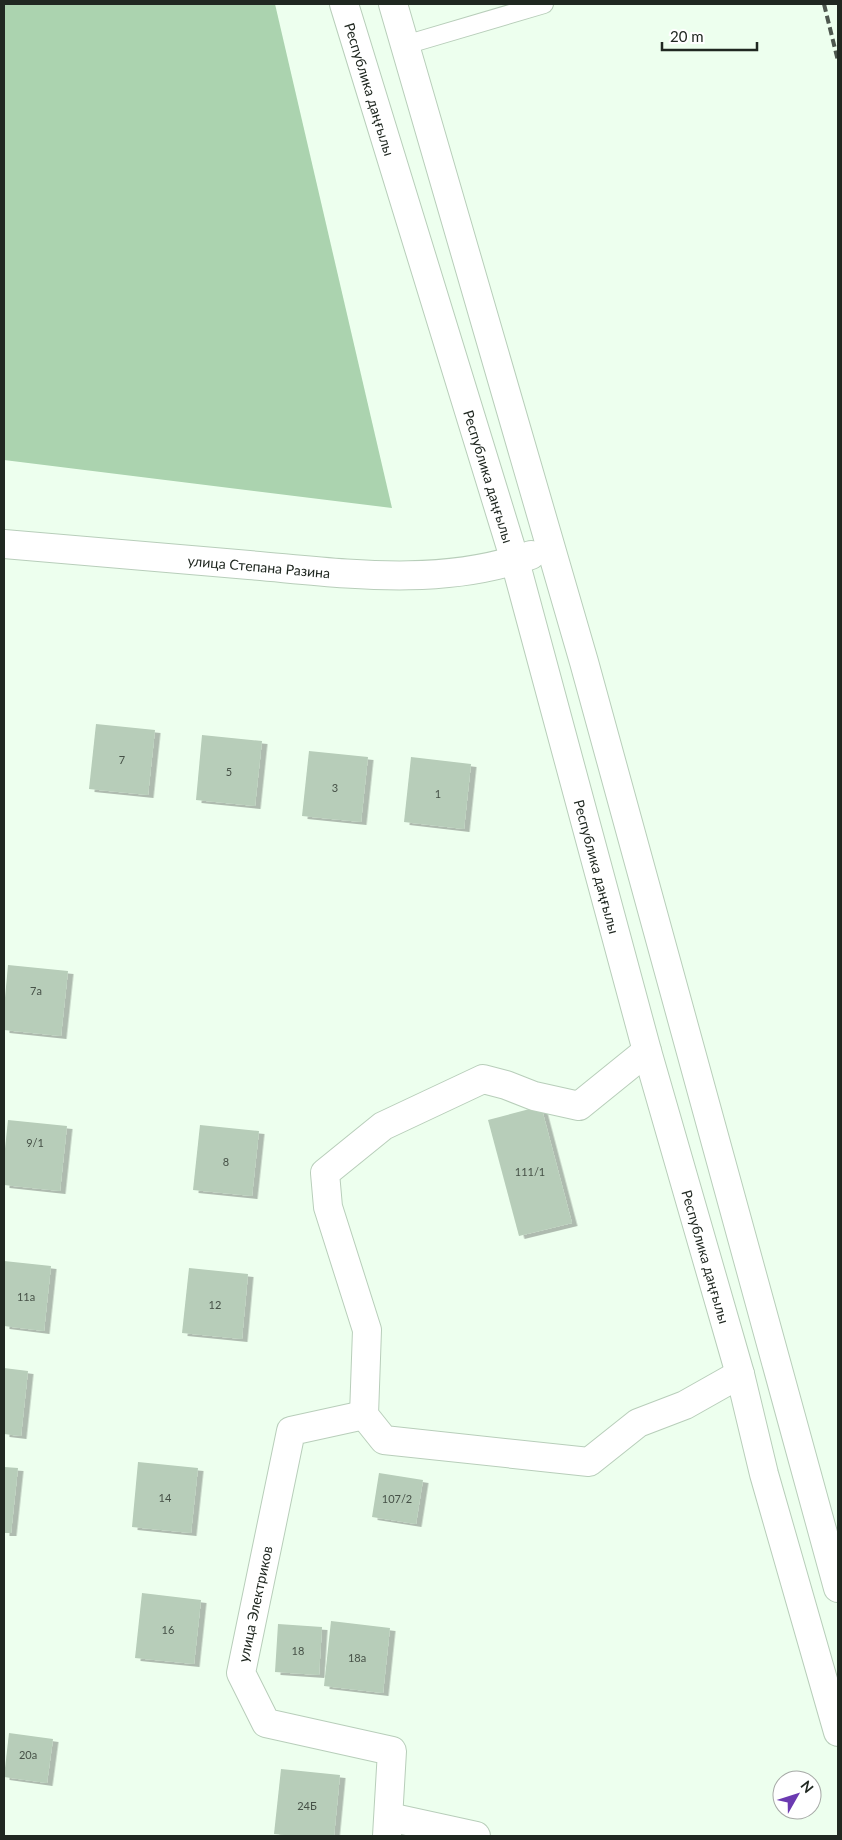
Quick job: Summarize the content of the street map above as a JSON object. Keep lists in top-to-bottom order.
{
  "streets": {
    "main road": ["Республика даңғылы", "улица Степана Разина", "улица Электриков"]
  },
  "crossings": [
    ["Республика даңғылы", "улица Степана Разина"]
  ],
  "house_numbers": [
    "7",
    "5",
    "3",
    "1",
    "7а",
    "9/1",
    "8",
    "111/1",
    "11а",
    "12",
    "14",
    "107/2",
    "16",
    "18",
    "18а",
    "20а",
    "24Б"
  ],
  "scale_bar": "20 m",
  "north": "top right"
}
